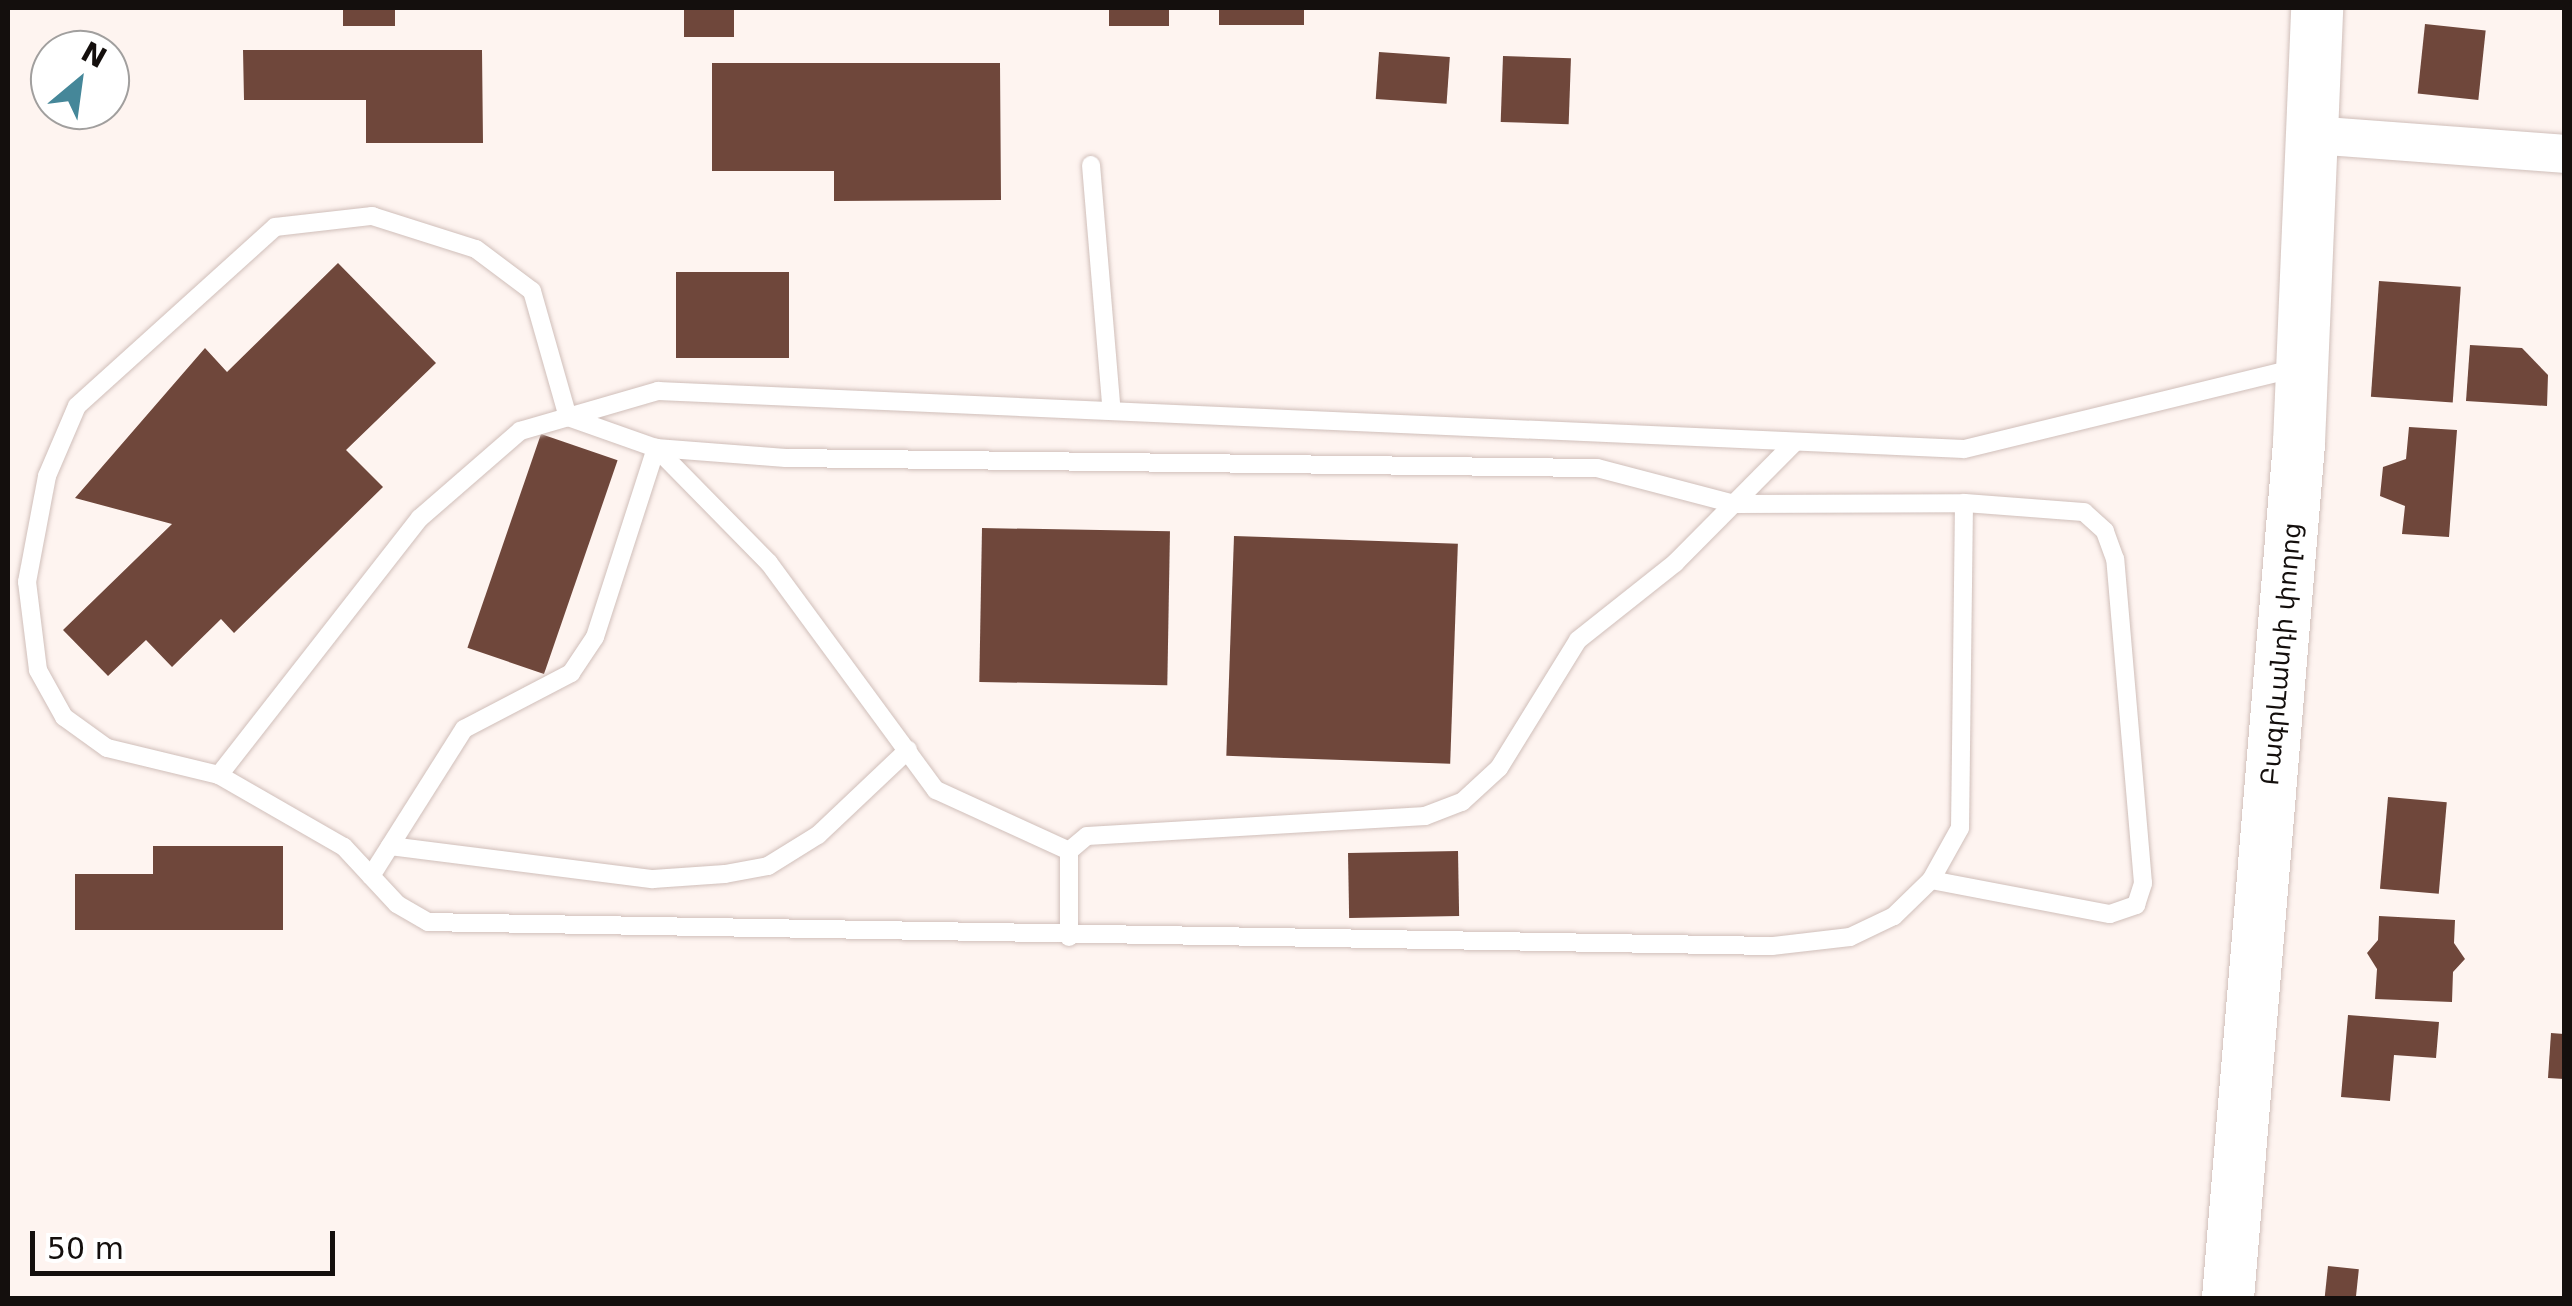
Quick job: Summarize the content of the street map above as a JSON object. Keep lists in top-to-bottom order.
{
  "streets": {
    "main road": ["Բագրևանդի փողոց"]
  },
  "scale_bar": "50 m",
  "north": "top right"
}
